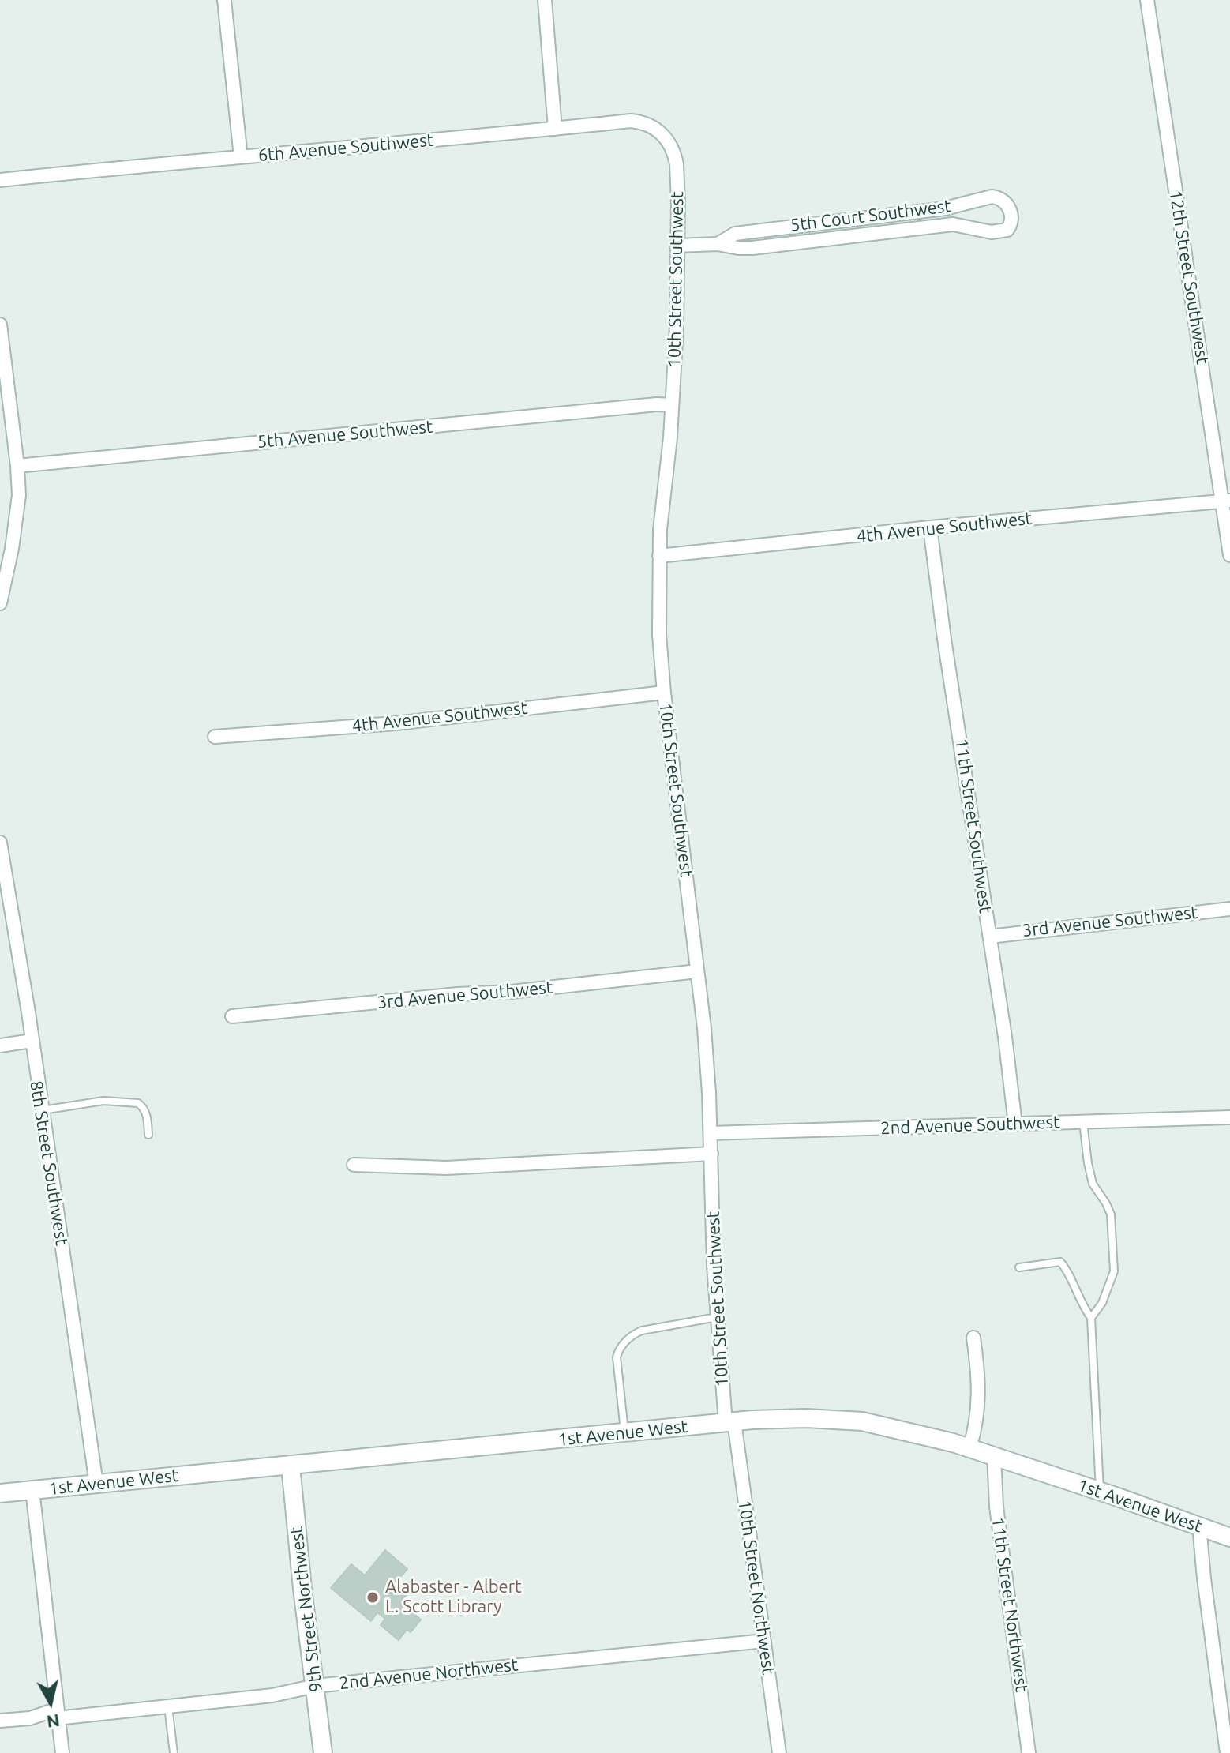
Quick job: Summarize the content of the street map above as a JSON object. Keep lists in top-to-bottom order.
{
  "streets": {
    "street": [
      "6th Avenue Southwest",
      "5th Court Southwest",
      "12th Street Southwest",
      "10th Street Southwest",
      "5th Avenue Southwest",
      "4th Avenue Southwest",
      "11th Street Southwest",
      "3rd Avenue Southwest",
      "2nd Avenue Southwest",
      "8th Street Southwest",
      "1st Avenue West",
      "10th Street Northwest",
      "11th Street Northwest",
      "9th Street Northwest",
      "2nd Avenue Northwest"
    ]
  },
  "crossings": [
    ["6th Avenue Southwest", "10th Street Southwest"],
    ["5th Court Southwest", "10th Street Southwest"],
    ["12th Street Southwest", "4th Avenue Southwest"],
    ["10th Street Southwest", "5th Avenue Southwest"],
    ["10th Street Southwest", "4th Avenue Southwest"],
    ["10th Street Southwest", "3rd Avenue Southwest"],
    ["10th Street Southwest", "2nd Avenue Southwest"],
    ["10th Street Southwest", "1st Avenue West"],
    ["10th Street Southwest", "10th Street Northwest"],
    ["4th Avenue Southwest", "11th Street Southwest"],
    ["11th Street Southwest", "3rd Avenue Southwest"],
    ["11th Street Southwest", "2nd Avenue Southwest"],
    ["8th Street Southwest", "1st Avenue West"],
    ["1st Avenue West", "10th Street Northwest"],
    ["1st Avenue West", "11th Street Northwest"],
    ["1st Avenue West", "9th Street Northwest"],
    ["10th Street Northwest", "2nd Avenue Northwest"],
    ["9th Street Northwest", "2nd Avenue Northwest"]
  ],
  "places": ["Alabaster - Albert L. Scott Library"],
  "north": "bottom"
}
